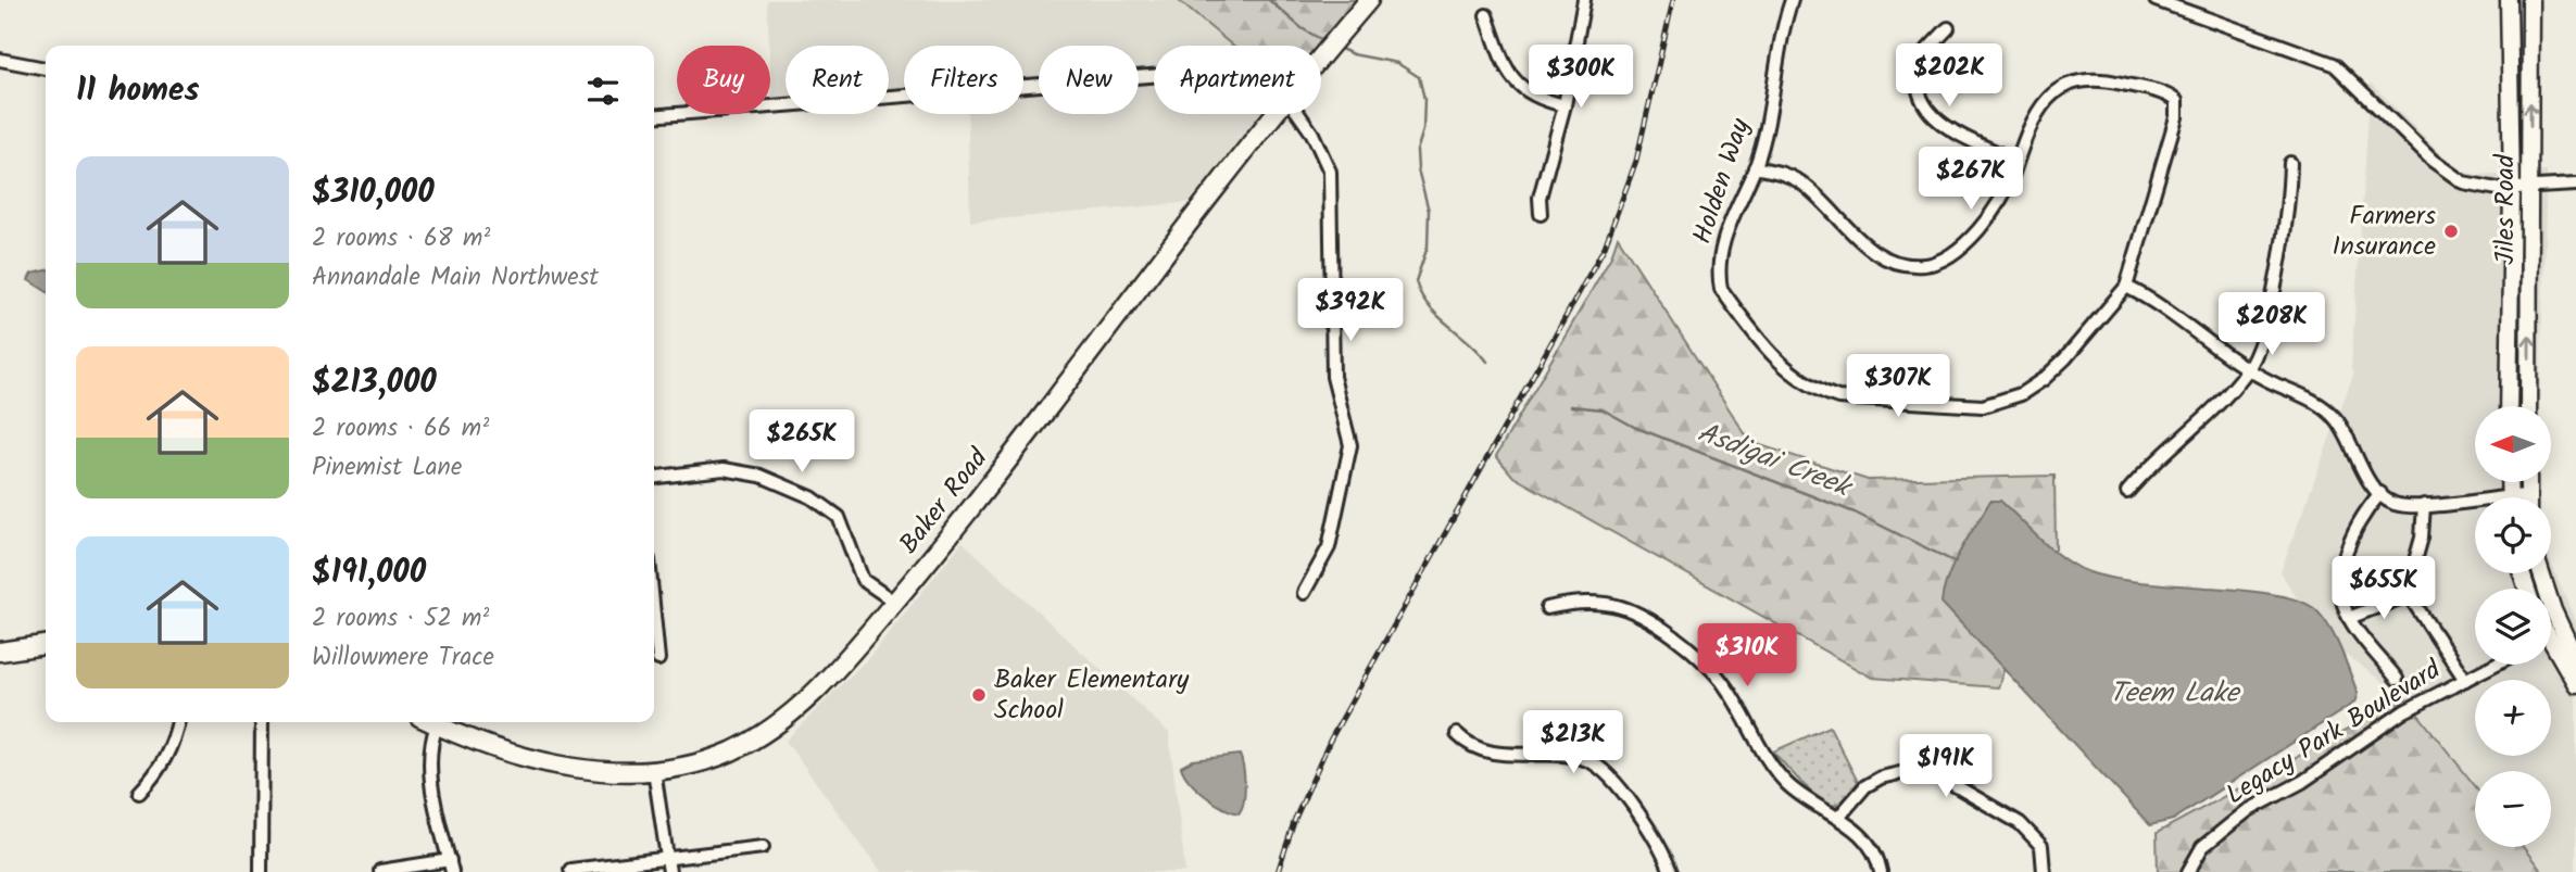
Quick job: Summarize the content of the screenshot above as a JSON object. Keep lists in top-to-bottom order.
{
  "streets": {
    "main road": ["Baker Road"],
    "street": ["Holden Way", "Jiles Road", "Legacy Park Boulevard"]
  },
  "water": ["Asdigai Creek", "Teem Lake"],
  "places": ["Farmers Insurance", "Baker Elementary School"],
  "north": "left",
  "page": {
    "price": [
      "$202K",
      "$300K",
      "$267K",
      "$392K",
      "$208K",
      "$307K",
      "$265K",
      "$655K",
      "$310K",
      "$213K",
      "$191K"
    ],
    "chip": [
      "Buy",
      "Rent",
      "Filters",
      "New",
      "Apartment"
    ],
    "heading": "11 homes",
    "list": [
      {
        "name": "$310,000",
        "note": "2 rooms · 68 m² · Annandale Main Northwest"
      },
      {
        "name": "$213,000",
        "note": "2 rooms · 66 m² · Pinemist Lane"
      },
      {
        "name": "$191,000",
        "note": "2 rooms · 52 m² · Willowmere Trace"
      }
    ],
    "map_buttons": ["+", "−"]
  }
}
